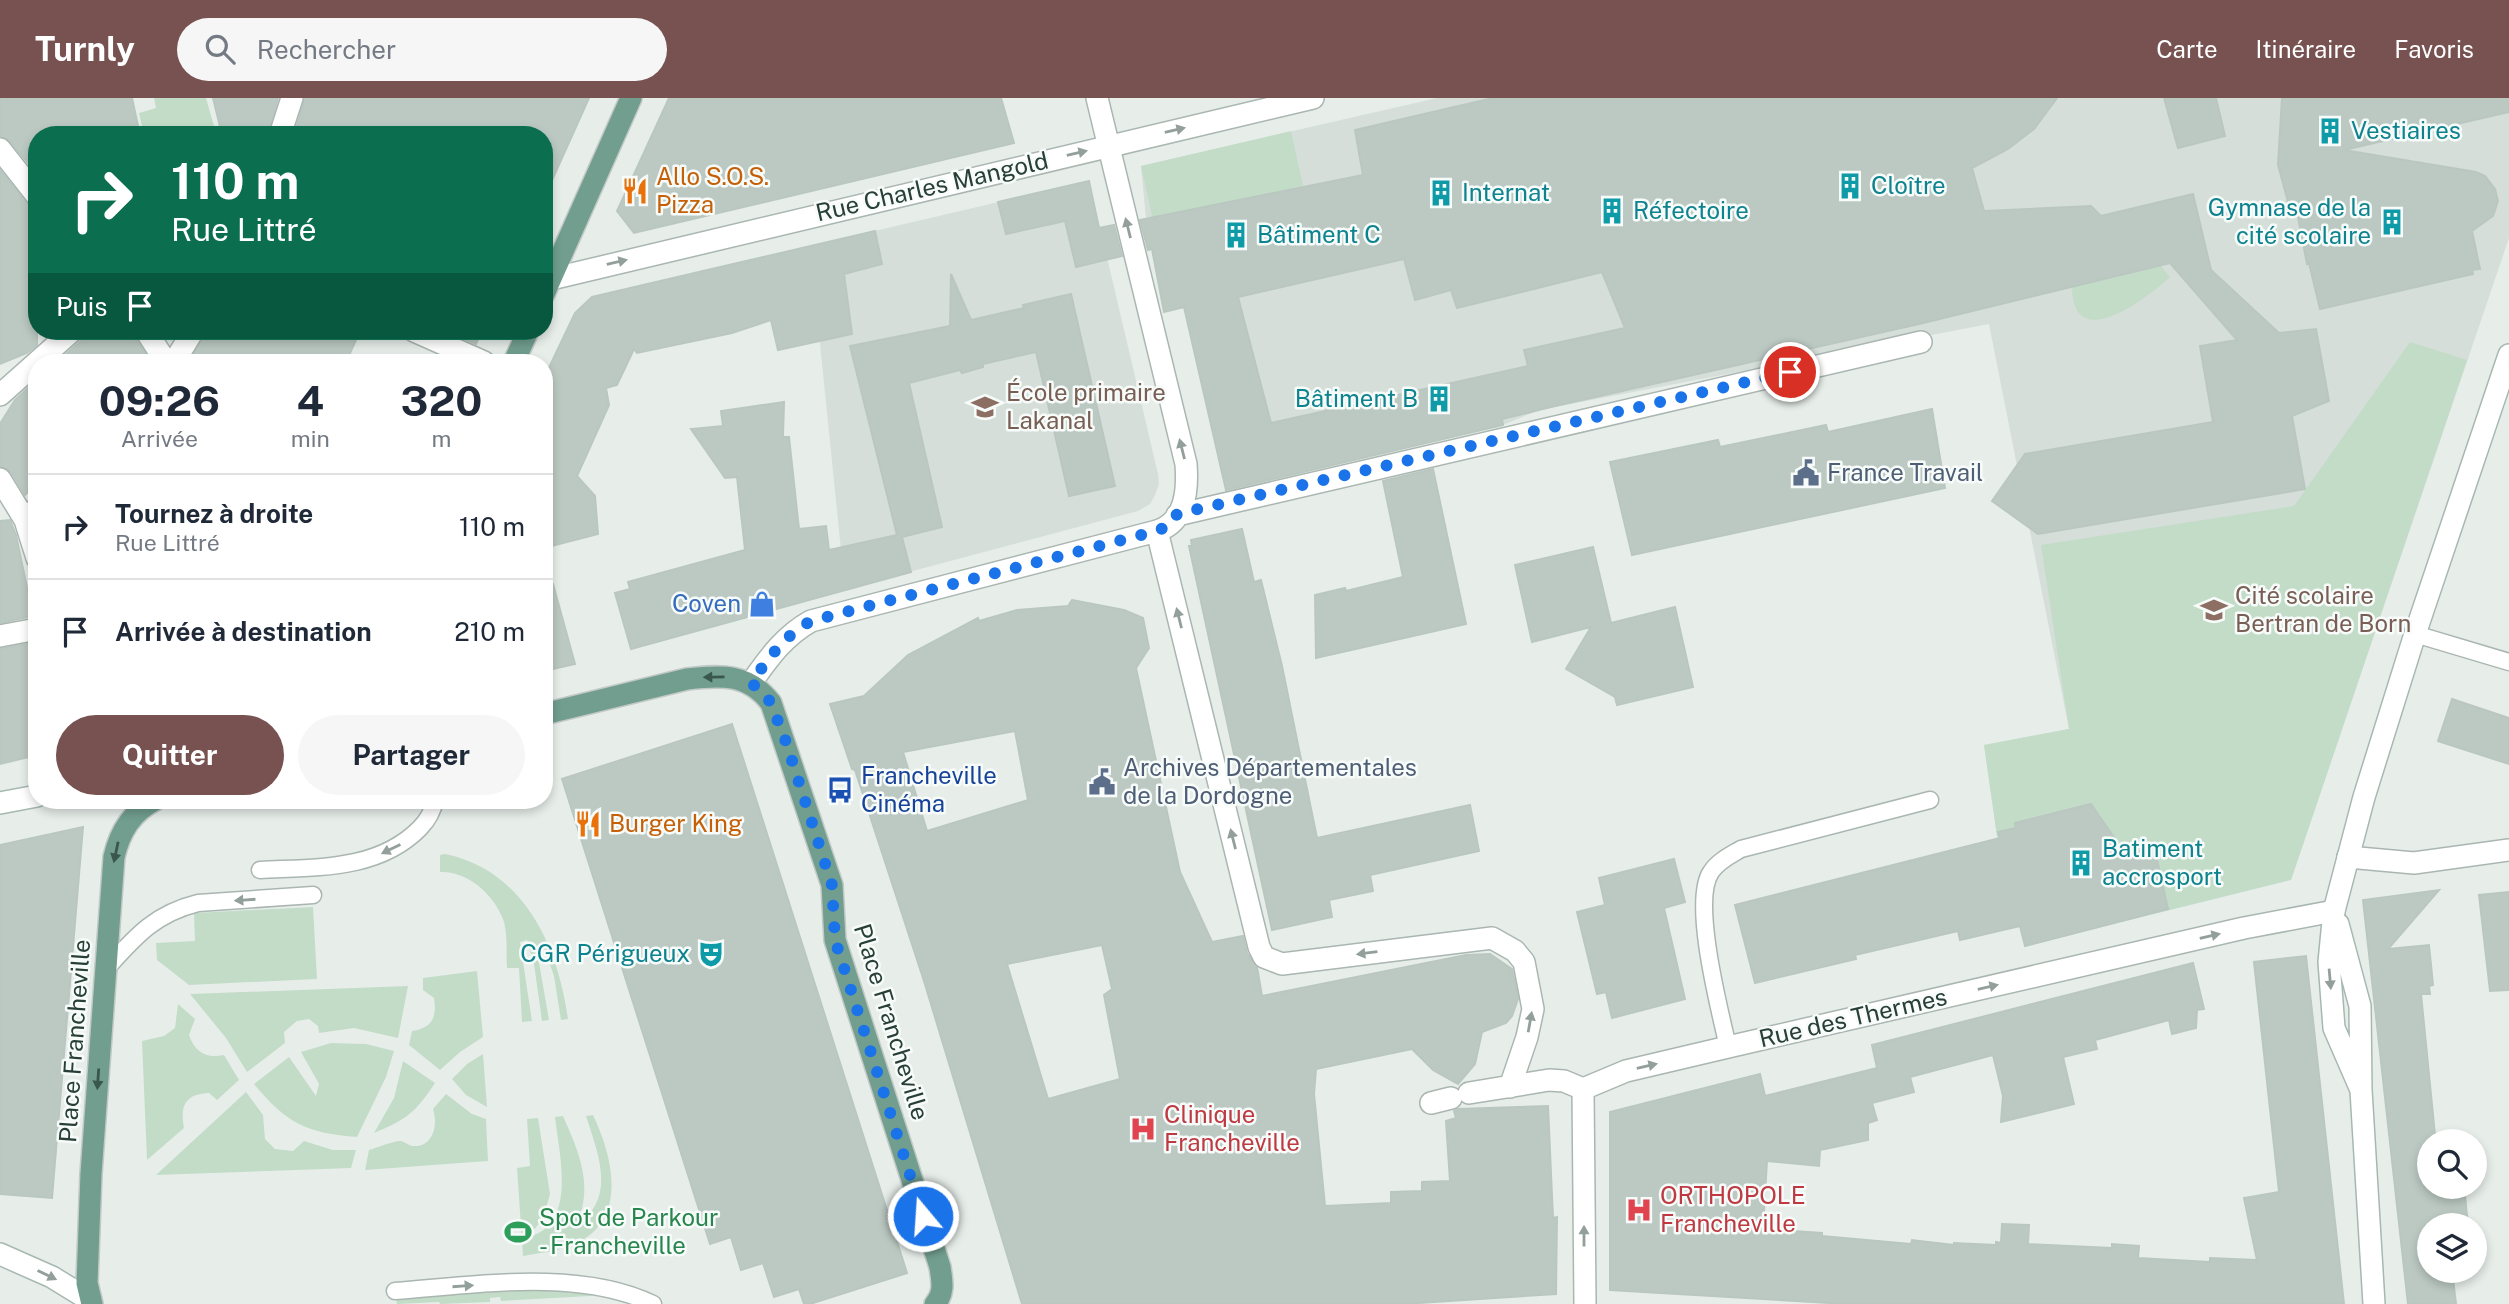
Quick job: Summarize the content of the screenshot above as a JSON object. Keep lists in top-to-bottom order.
{
  "streets": {
    "main road": ["Place Francheville"],
    "street": ["Rue Charles Mangold", "Rue des Thermes"]
  },
  "one_way": ["Rue Charles Mangold", "Rue des Thermes", "Place Francheville"],
  "places": {
    "building": [
      "Vestiaires",
      "Cloître",
      "Internat",
      "Réfectoire",
      "Gymnase de la cité scolaire",
      "Bâtiment C",
      "Bâtiment B",
      "Batiment accrosport"
    ],
    "restaurant": ["Allo S.O.S. Pizza", "Burger King"],
    "school or university": ["École primaire Lakanal", "Cité scolaire Bertran de Born"],
    "public building": ["France Travail", "Archives Départementales de la Dordogne"],
    "shop": ["Coven"],
    "bus stop": ["Francheville Cinéma"],
    "theatre": ["CGR Périgueux"],
    "hospital": ["Clinique Francheville", "ORTHOPOLE Francheville"],
    "sports": ["Spot de Parkour - Francheville"]
  },
  "page": {
    "header": "Turnly",
    "search": "Rechercher",
    "nav": ["Carte", "Itinéraire", "Favoris"],
    "turn": ["110 m", "Rue Littré"],
    "then": "Puis",
    "eta": [
      "09:26",
      "Arrivée",
      "4",
      "min",
      "320",
      "m"
    ],
    "list": [
      {
        "name": "Tournez à droite",
        "note": "Rue Littré",
        "value": "110 m"
      },
      {
        "name": "Arrivée à destination",
        "value": "210 m"
      }
    ],
    "buttons": ["Quitter", "Partager"]
  }
}
